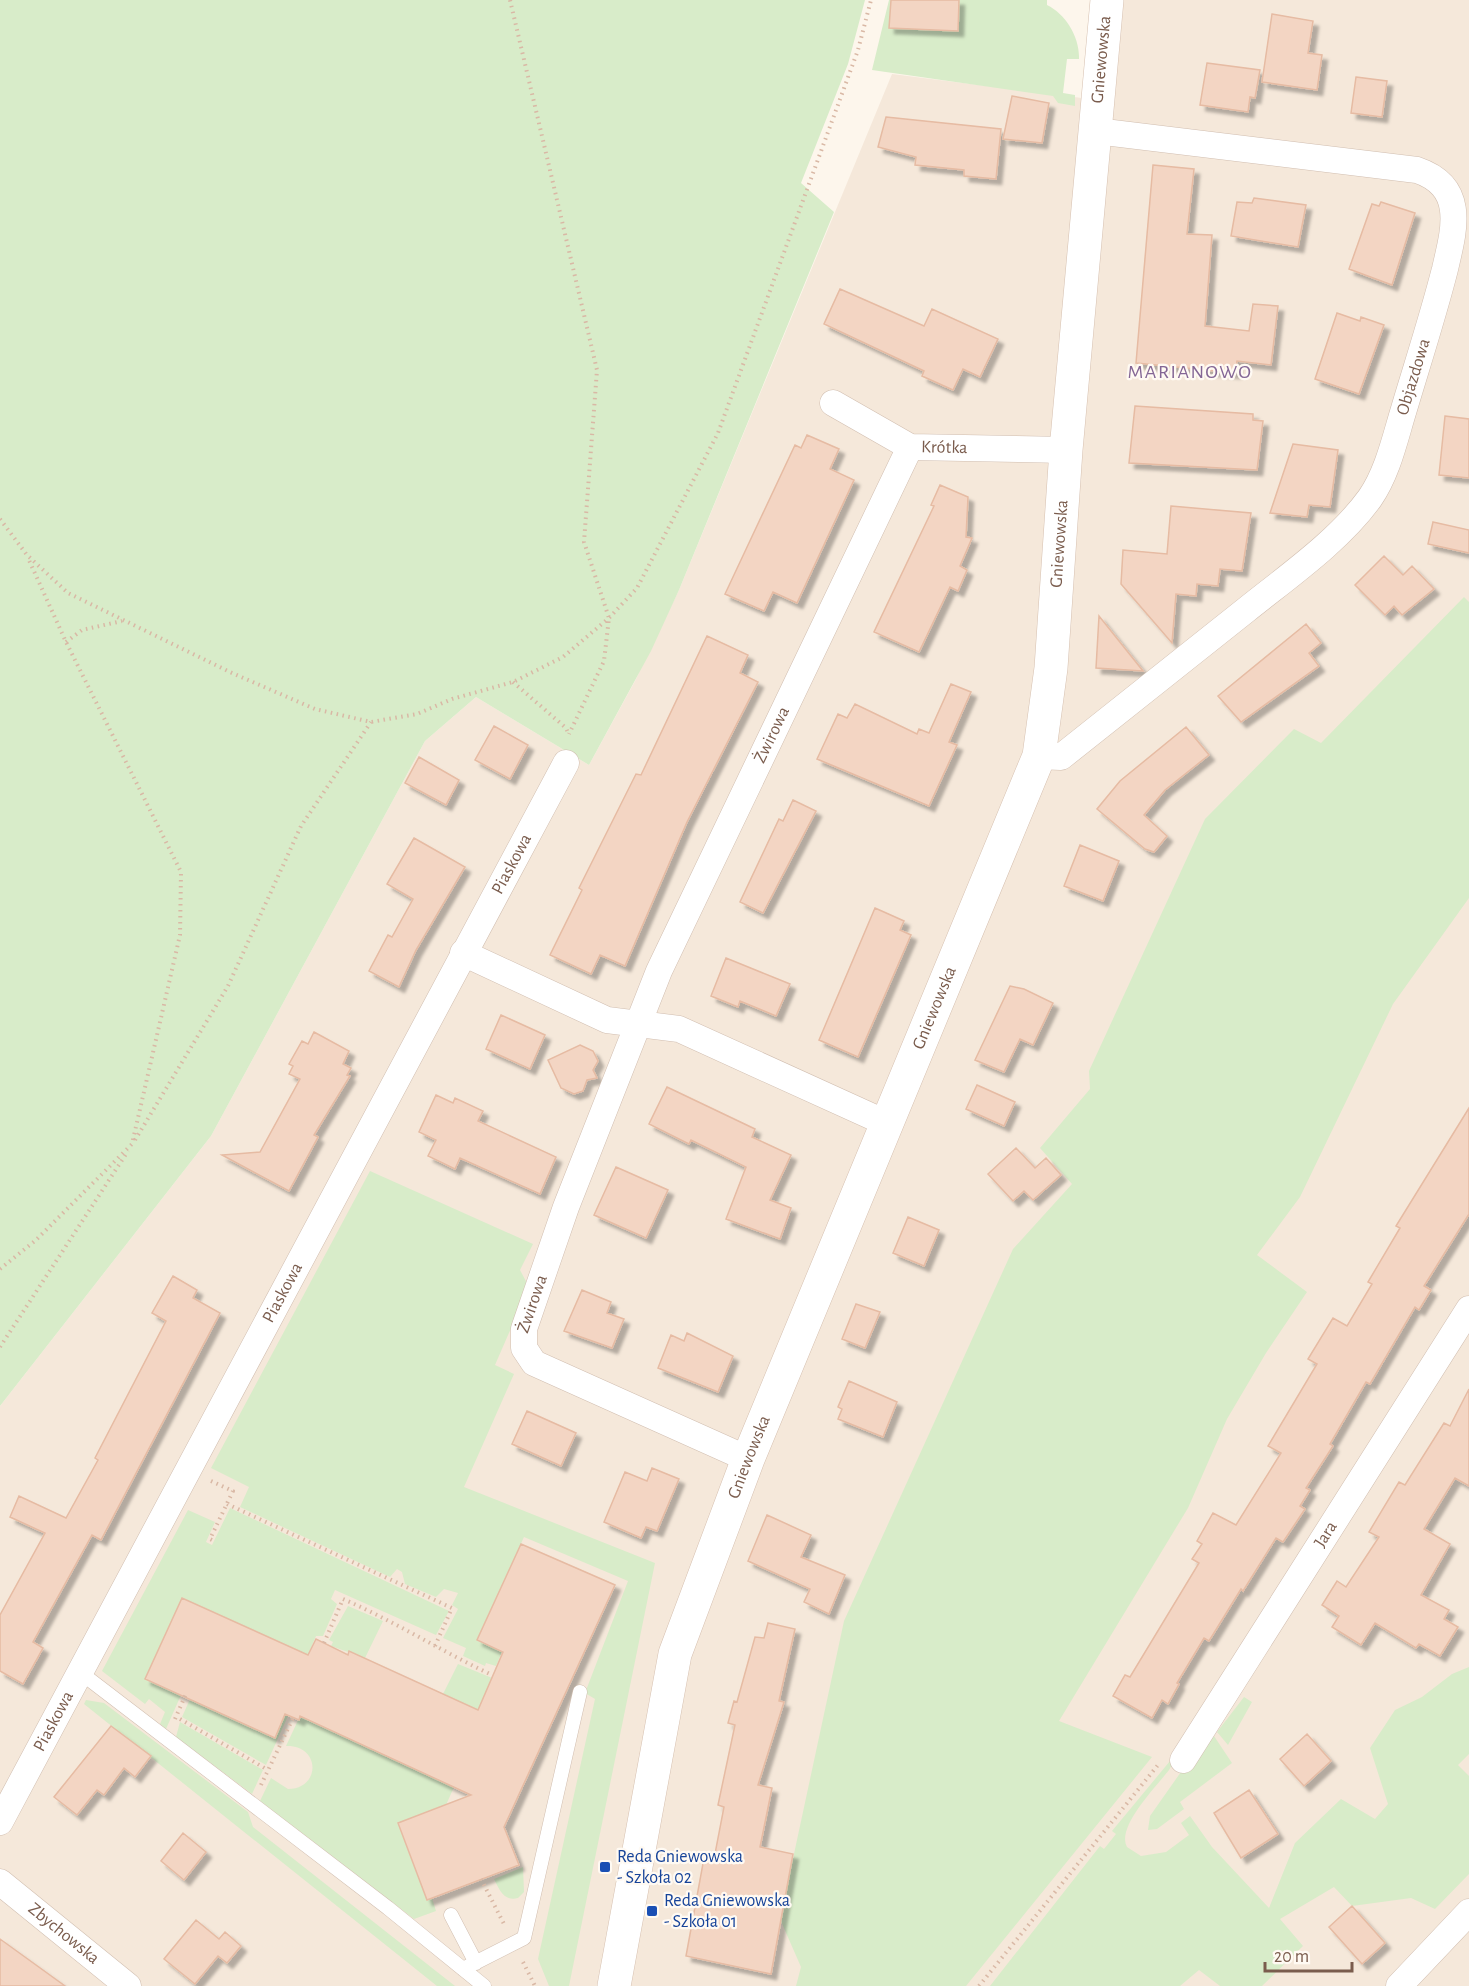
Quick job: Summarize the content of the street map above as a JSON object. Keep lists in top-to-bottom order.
{
  "streets": {
    "street": [
      "Gniewowska",
      "Objazdowa",
      "Krótka",
      "Żwirowa",
      "Piaskowa",
      "Jara",
      "Zbychowska"
    ]
  },
  "crossings": [
    ["Gniewowska", "Objazdowa"],
    ["Gniewowska", "Krótka"],
    ["Gniewowska", "Żwirowa"],
    ["Krótka", "Żwirowa"]
  ],
  "districts": ["MARIANOWO"],
  "places": {
    "transit": ["Reda Gniewowska - Szkoła 02", "Reda Gniewowska - Szkoła 01"]
  },
  "scale_bar": "20 m"
}
